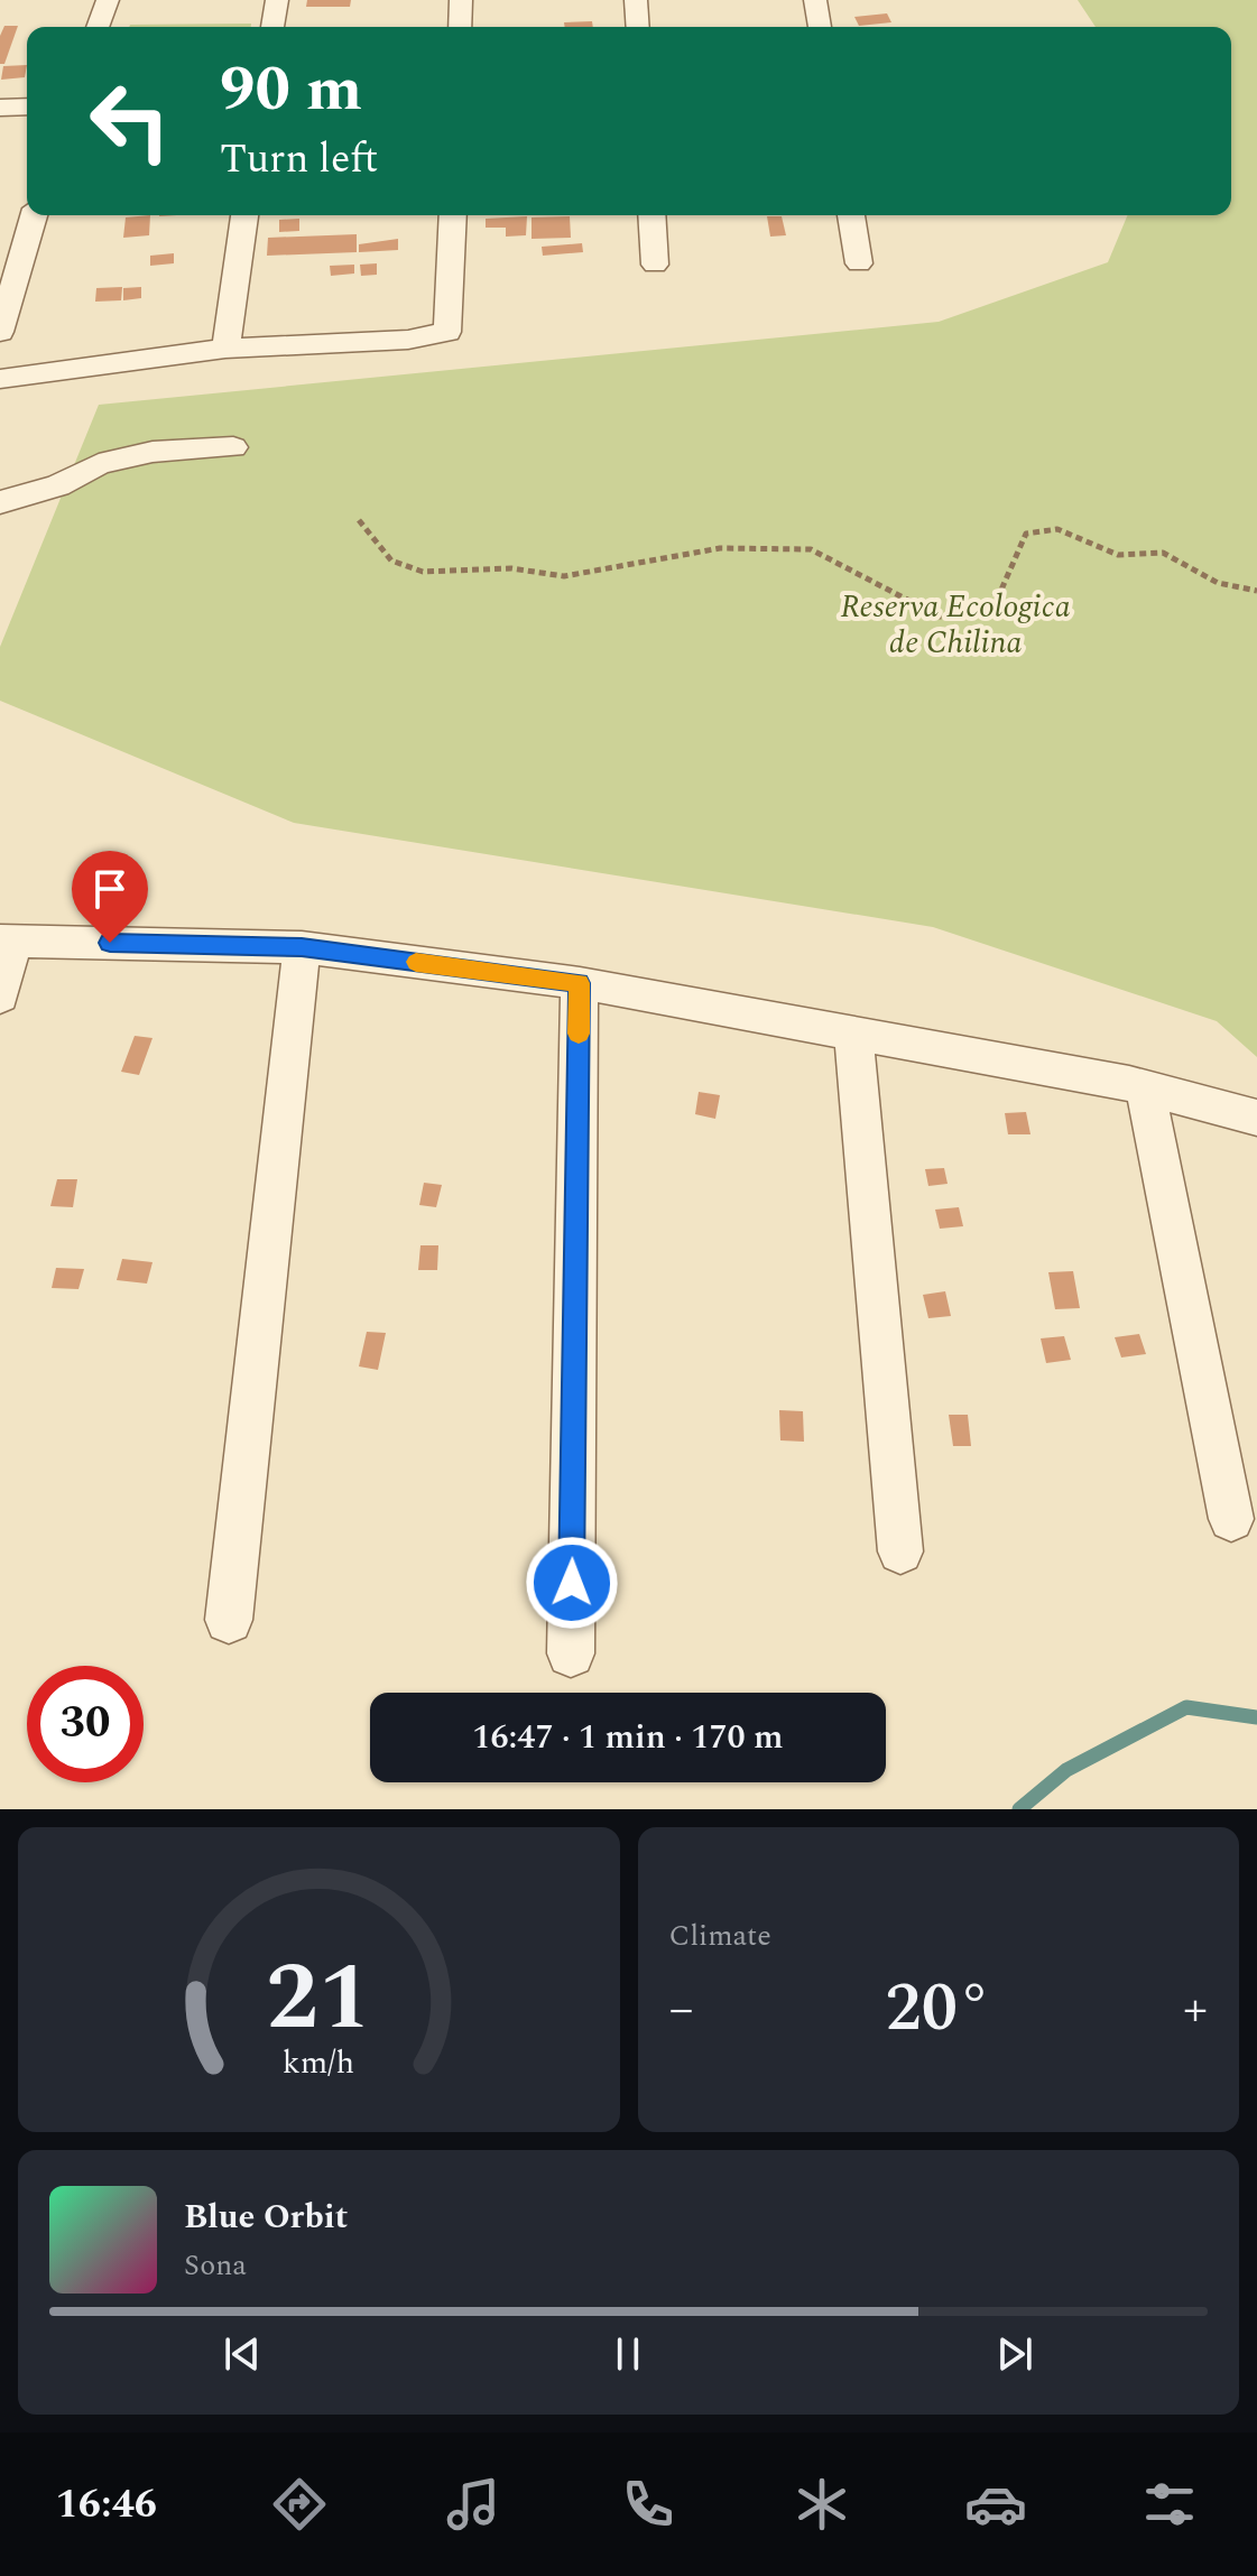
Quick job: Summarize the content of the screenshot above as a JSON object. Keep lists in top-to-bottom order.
{
  "parks": ["Reserva Ecologica de Chilina"],
  "page": {
    "turn": ["90 m", "Turn left"],
    "limit": "30",
    "trip": "16:47 · 1 min · 170 m",
    "tile": "Climate",
    "heat": ["−", "20°", "+"],
    "song": ["Blue Orbit", "Sona"],
    "tabs": "16:46",
    "gauge": ["21", "km/h"]
  }
}
